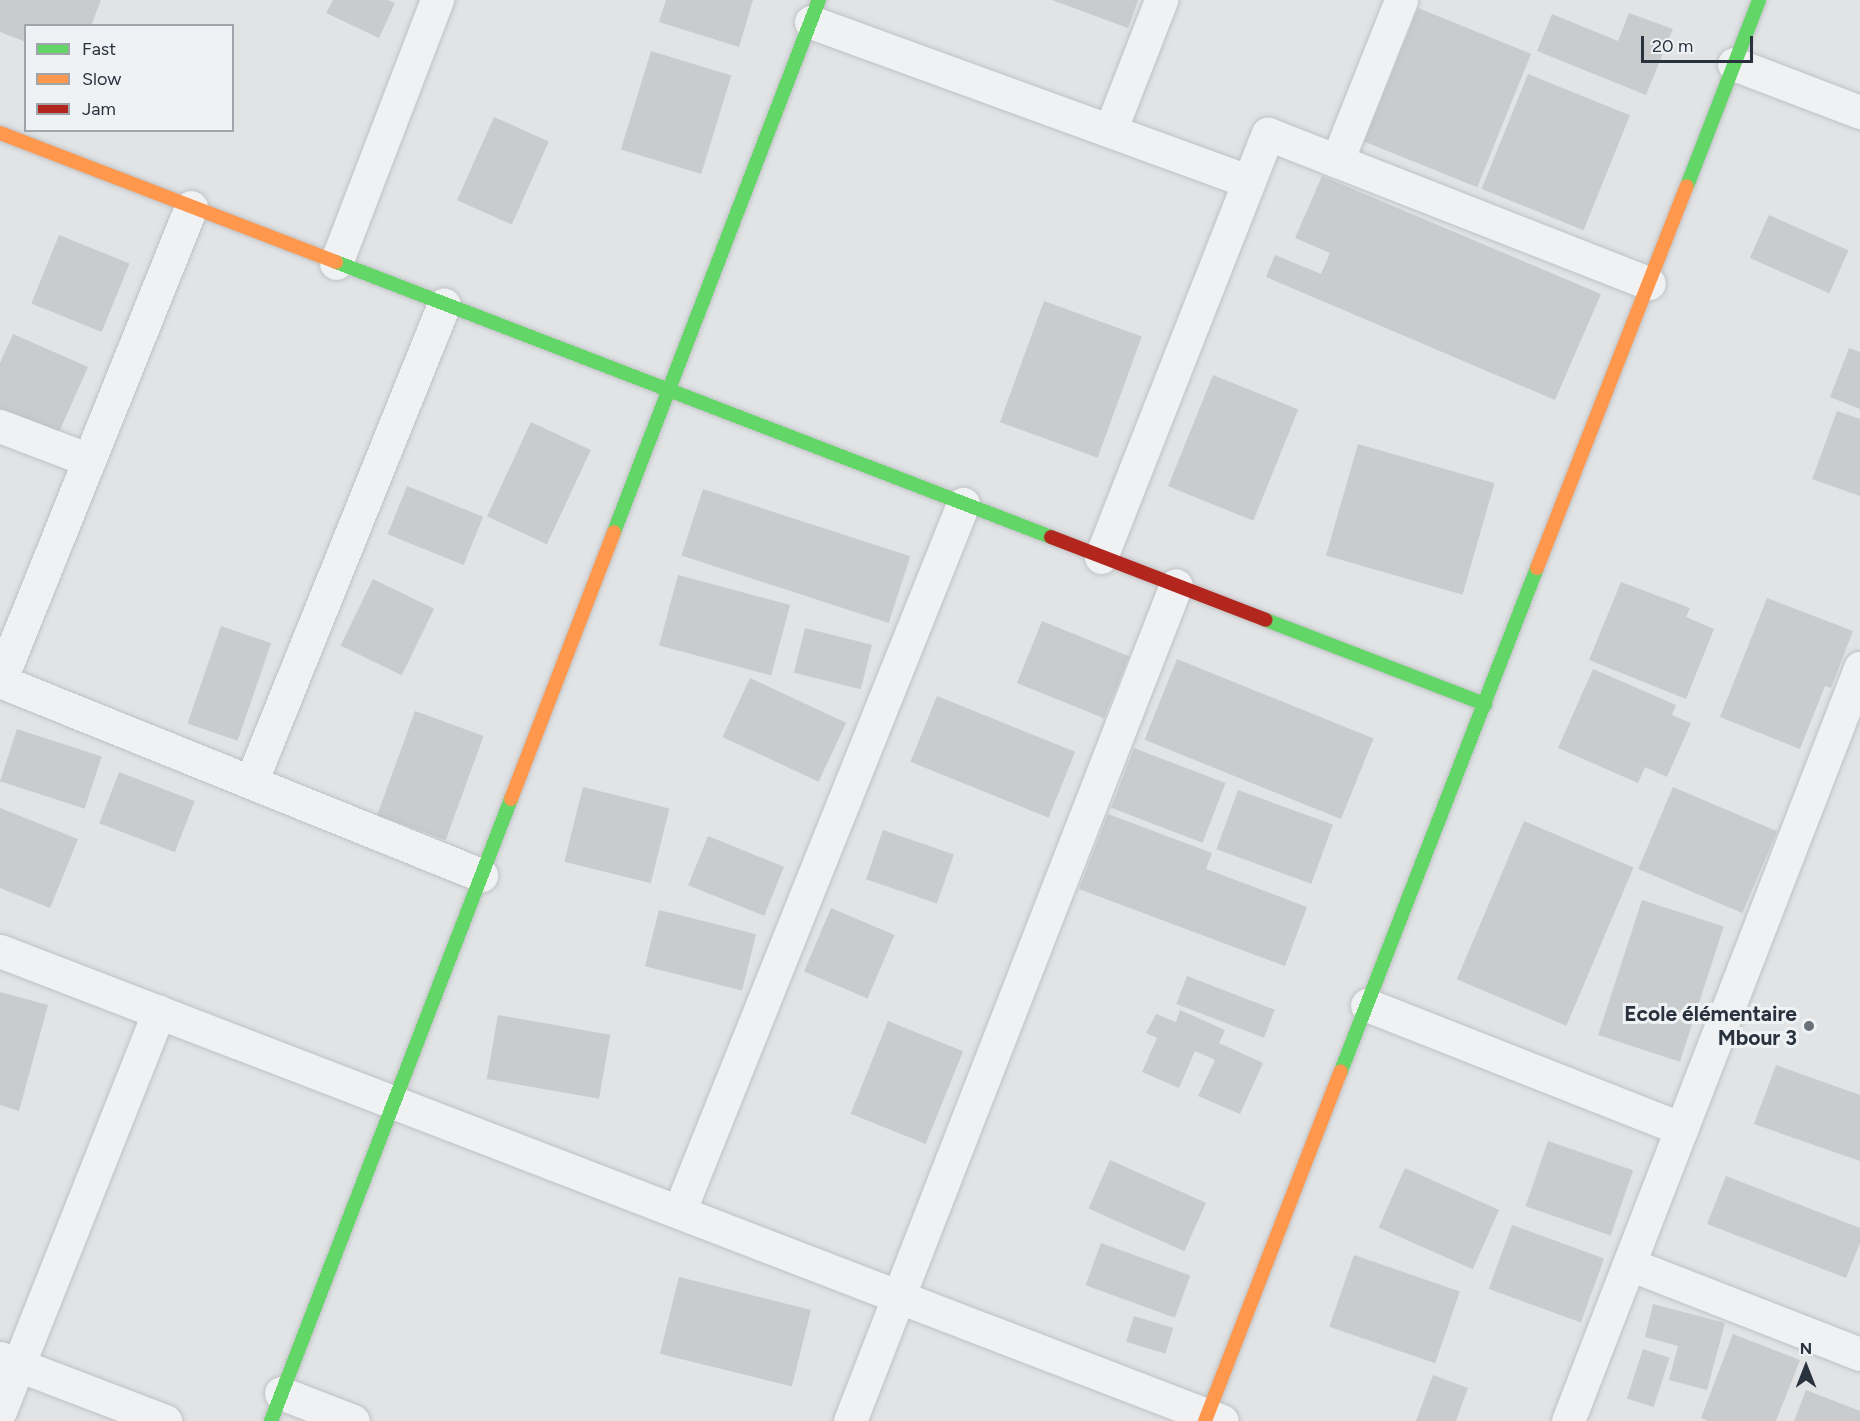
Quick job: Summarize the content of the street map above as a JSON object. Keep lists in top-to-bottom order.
{
  "places": ["Ecole élémentaire Mbour 3"],
  "legend": ["Fast", "Slow", "Jam"],
  "scale_bar": "20 m",
  "north": "top"
}
